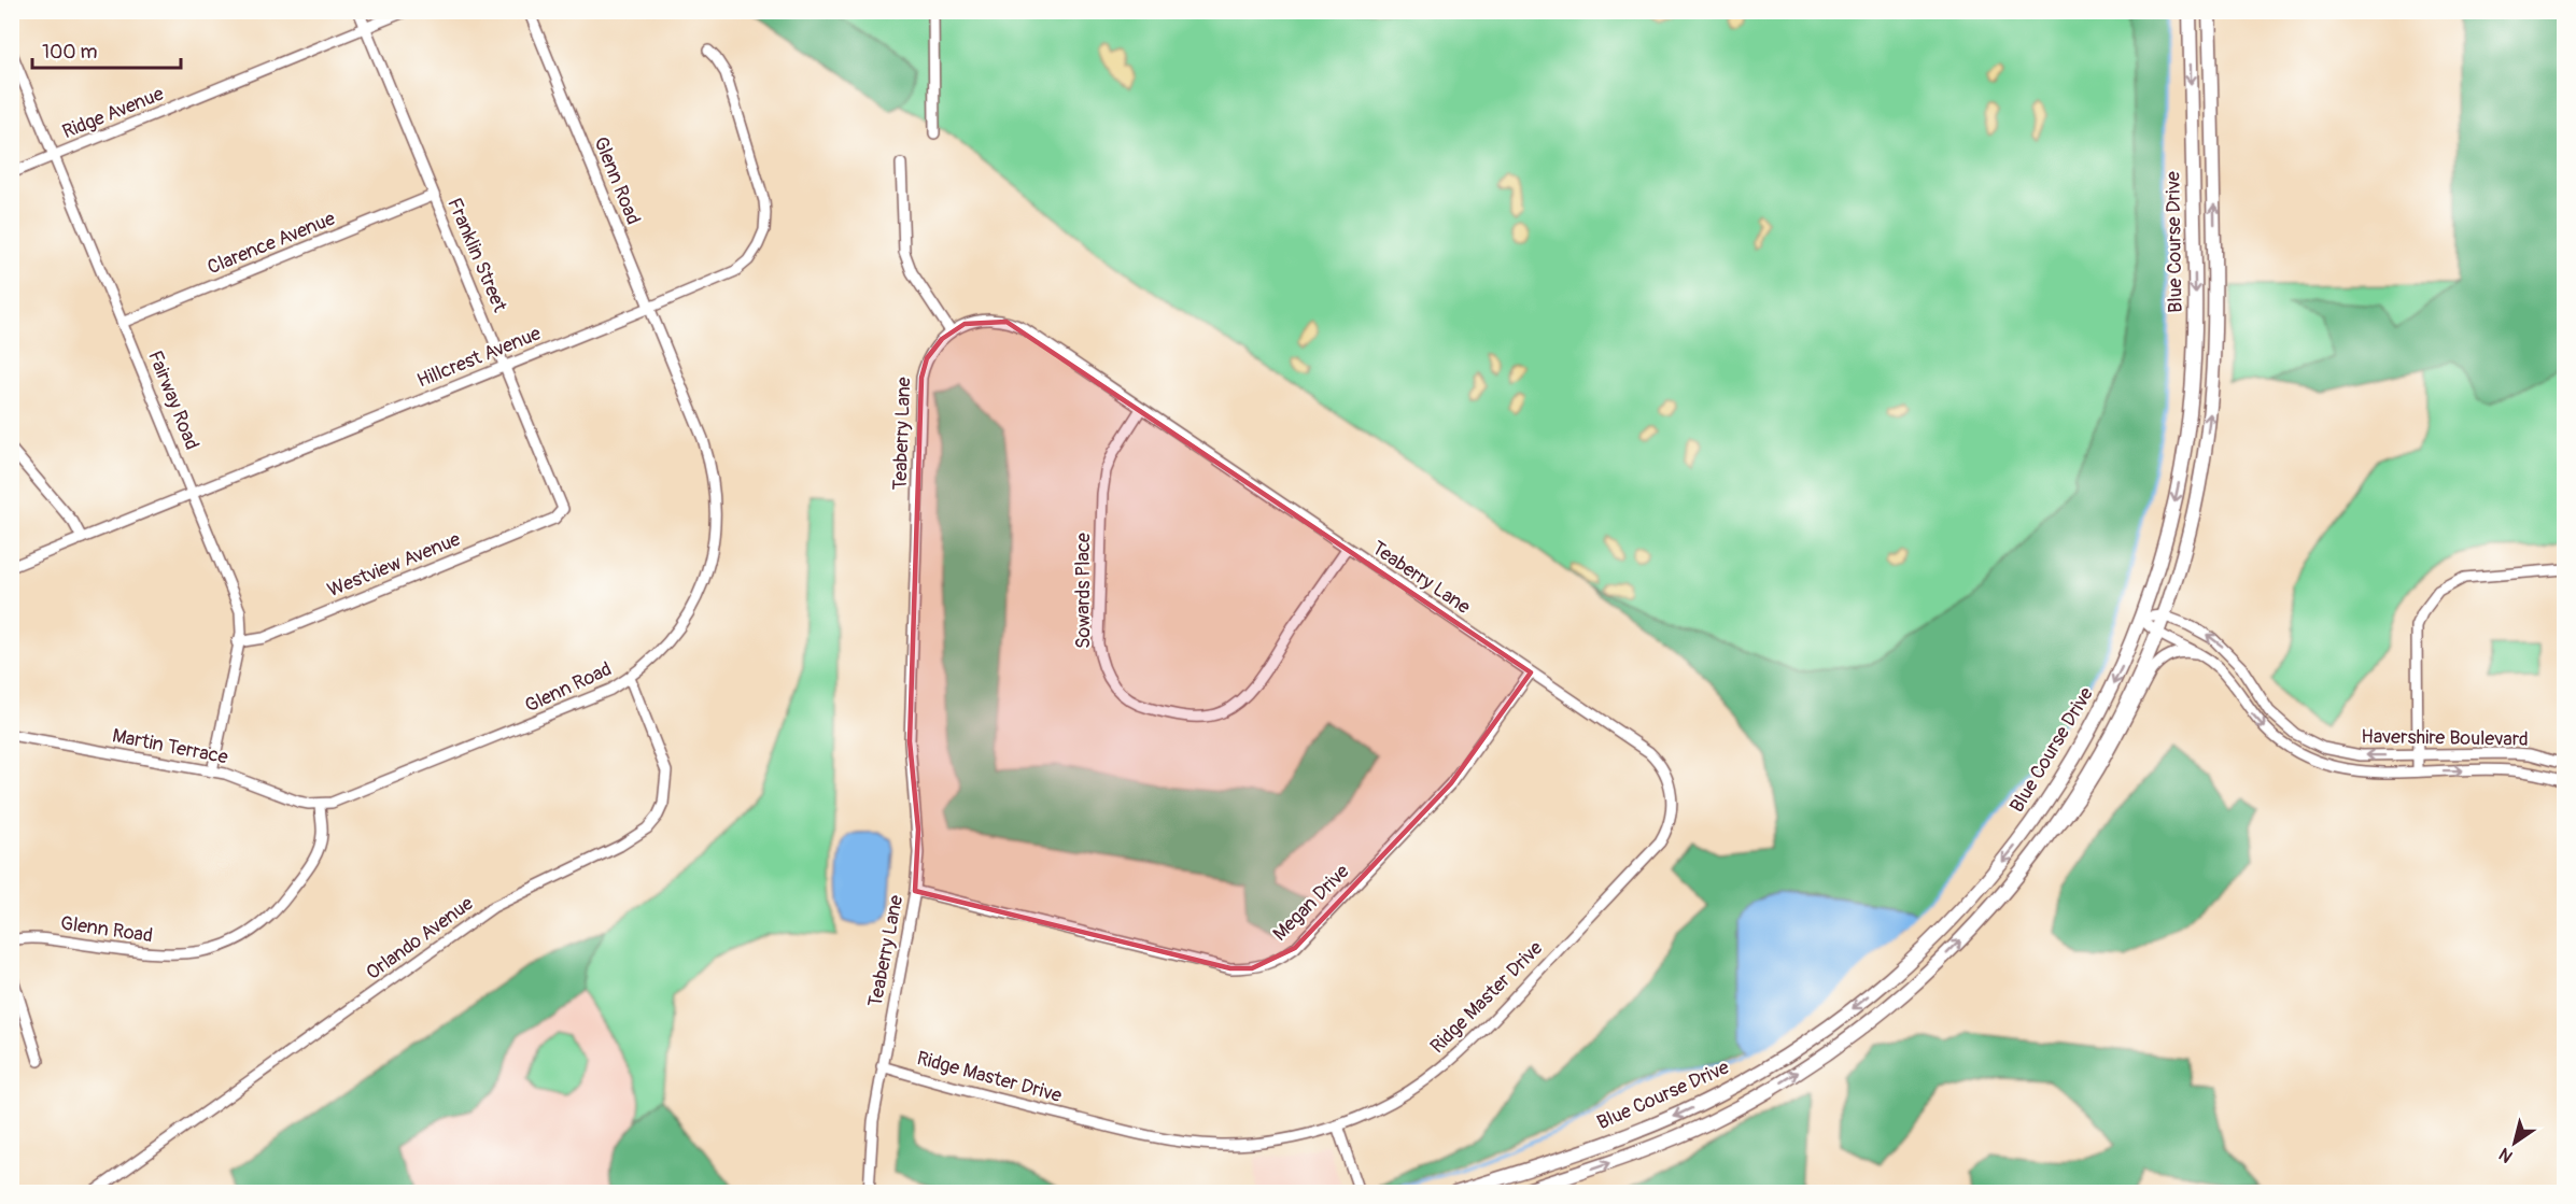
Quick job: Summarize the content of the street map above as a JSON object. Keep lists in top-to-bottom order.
{
  "streets": {
    "main road": ["Blue Course Drive"],
    "street": [
      "Ridge Avenue",
      "Glenn Road",
      "Clarence Avenue",
      "Franklin Street",
      "Hillcrest Avenue",
      "Fairway Road",
      "Teaberry Lane",
      "Westview Avenue",
      "Sowards Place",
      "Havershire Boulevard",
      "Martin Terrace",
      "Megan Drive",
      "Orlando Avenue",
      "Ridge Master Drive"
    ]
  },
  "crossings": [
    ["Ridge Avenue", "Franklin Street"],
    ["Ridge Avenue", "Fairway Road"],
    ["Glenn Road", "Hillcrest Avenue"],
    ["Glenn Road", "Martin Terrace"],
    ["Glenn Road", "Orlando Avenue"],
    ["Blue Course Drive", "Havershire Boulevard"],
    ["Clarence Avenue", "Franklin Street"],
    ["Clarence Avenue", "Fairway Road"],
    ["Franklin Street", "Hillcrest Avenue"],
    ["Franklin Street", "Westview Avenue"],
    ["Hillcrest Avenue", "Fairway Road"],
    ["Fairway Road", "Westview Avenue"],
    ["Fairway Road", "Martin Terrace"],
    ["Teaberry Lane", "Sowards Place"],
    ["Teaberry Lane", "Megan Drive"],
    ["Teaberry Lane", "Ridge Master Drive"],
    ["Megan Drive", "Ridge Master Drive"]
  ],
  "scale_bar": "100 m",
  "north": "bottom left"
}
